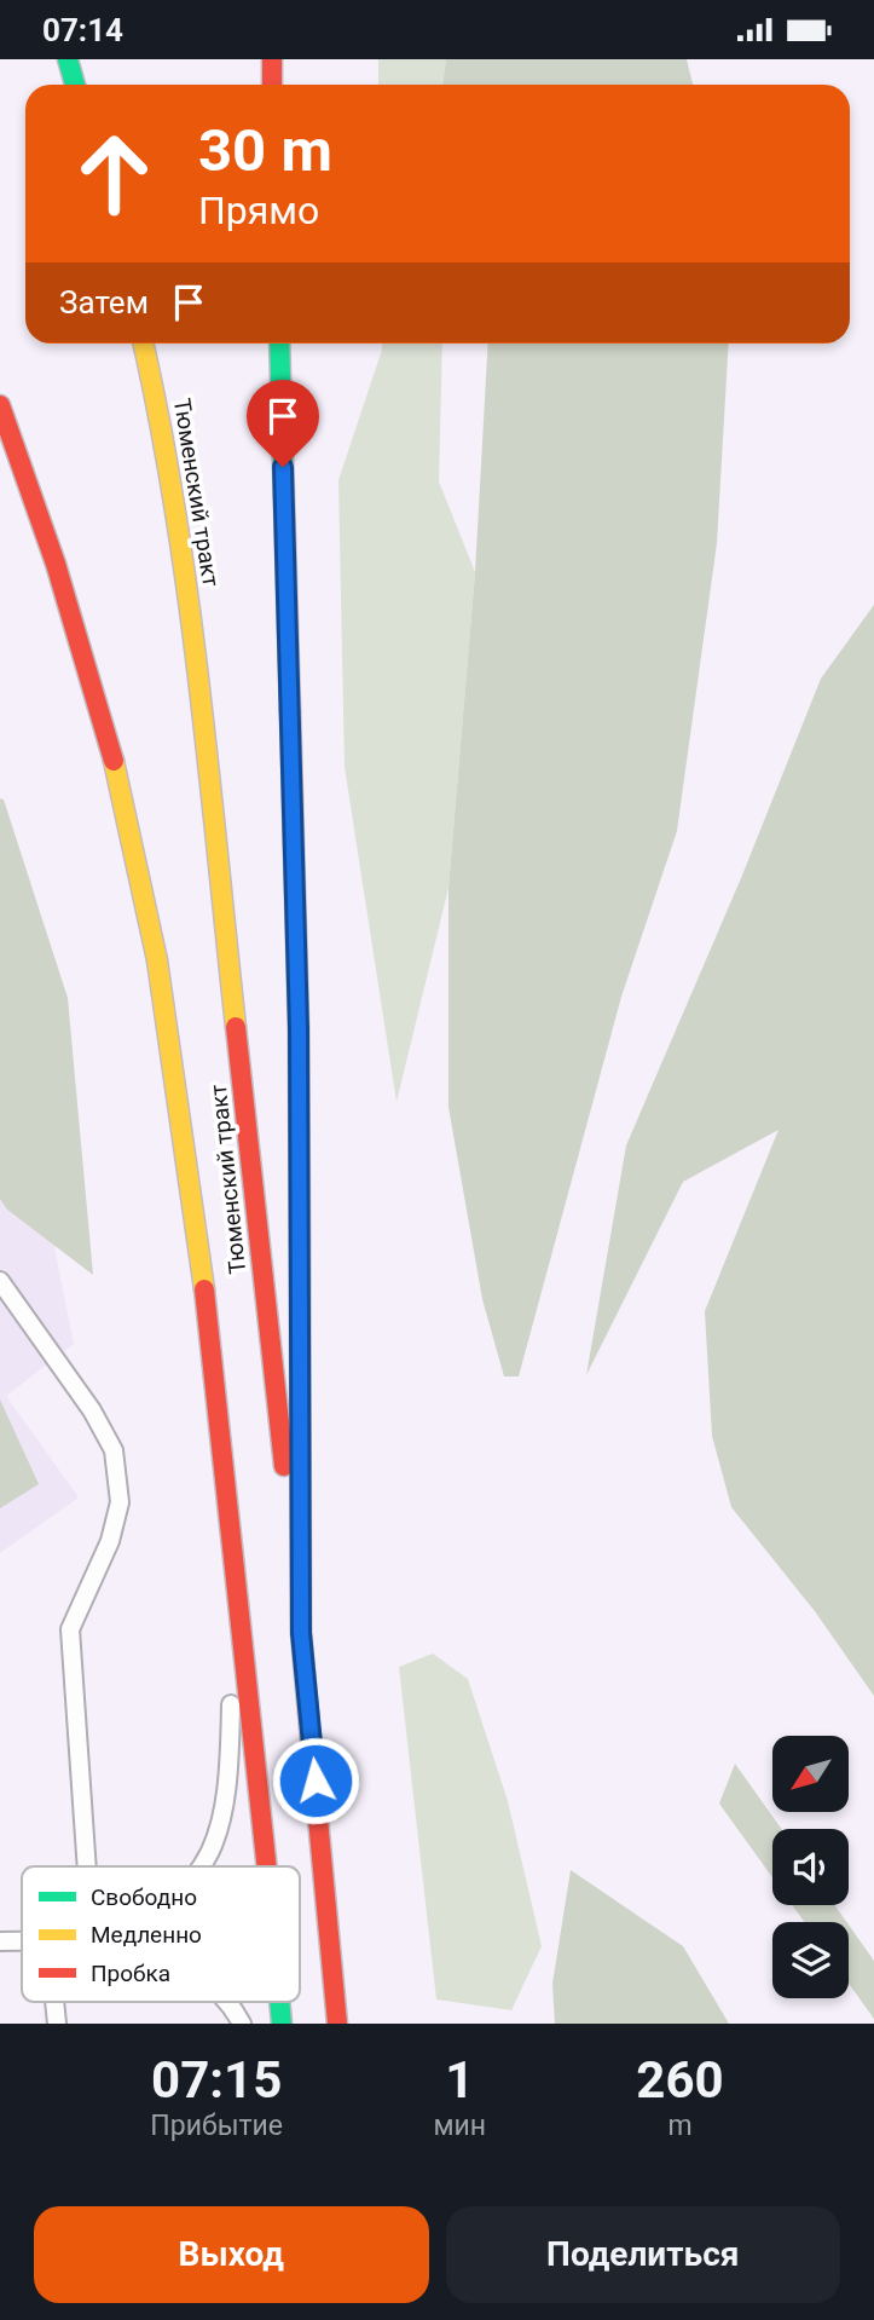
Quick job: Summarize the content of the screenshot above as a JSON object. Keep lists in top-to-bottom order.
{
  "streets": {
    "main road": ["Тюменский тракт"]
  },
  "legend": ["Свободно", "Медленно", "Пробка"],
  "north": "bottom left",
  "page": {
    "status": "07:14",
    "turn": ["30 m", "Прямо"],
    "then": "Затем",
    "eta": [
      "07:15",
      "Прибытие",
      "1",
      "мин",
      "260",
      "m"
    ],
    "buttons": ["Выход", "Поделиться"]
  }
}
